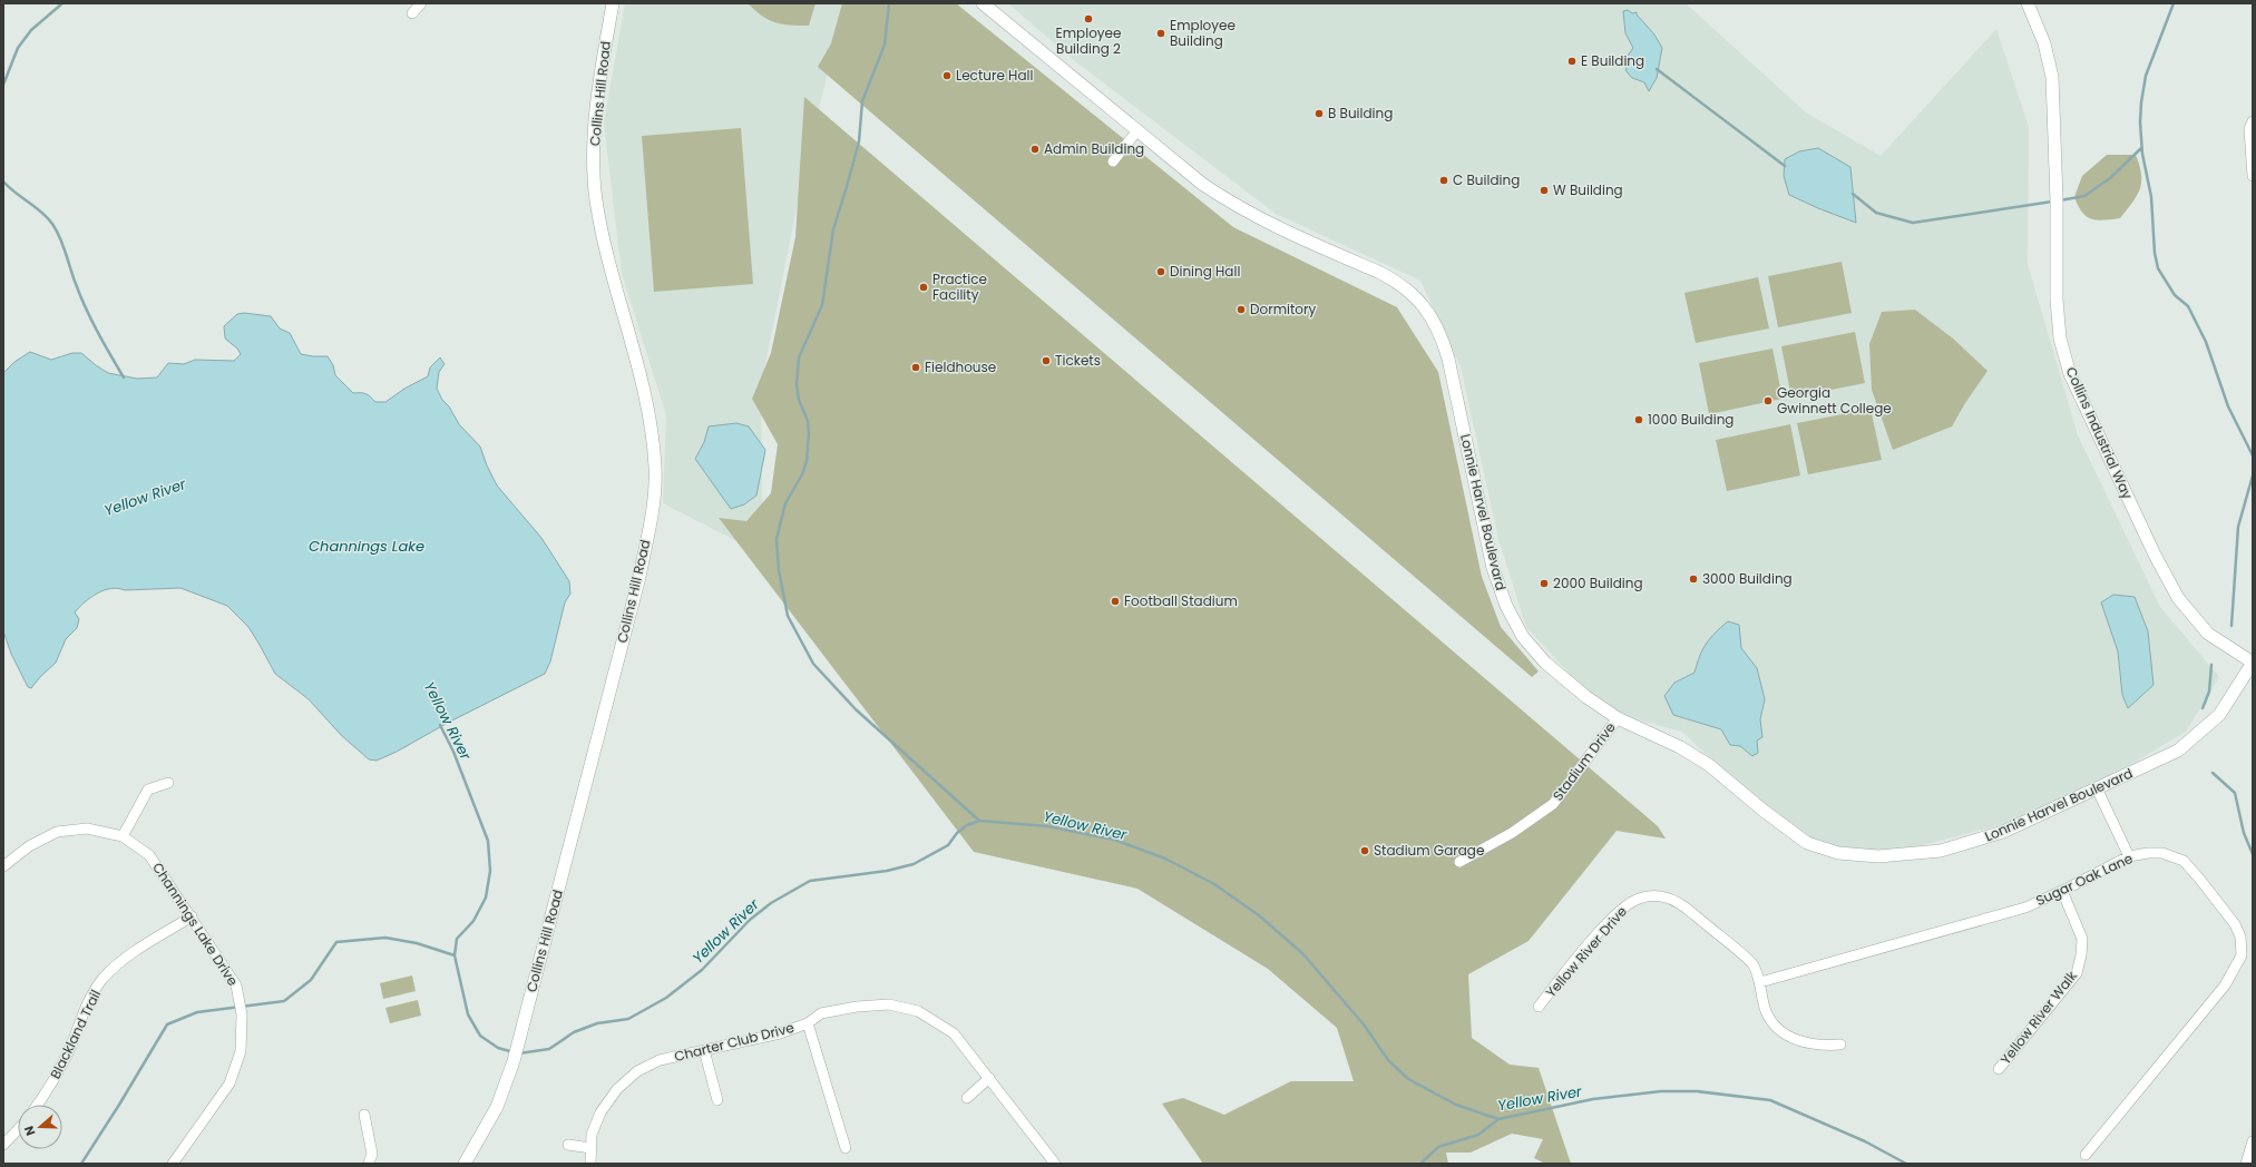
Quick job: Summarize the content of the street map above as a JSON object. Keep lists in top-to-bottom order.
{
  "streets": {
    "street": [
      "Collins Hill Road",
      "Collins Industrial Way",
      "Lonnie Harvel Boulevard",
      "Stadium Drive",
      "Sugar Oak Lane",
      "Channings Lake Drive",
      "Yellow River Drive",
      "Yellow River Walk",
      "Blackland Trail",
      "Charter Club Drive"
    ]
  },
  "crossings": [
    ["Collins Industrial Way", "Lonnie Harvel Boulevard"],
    ["Lonnie Harvel Boulevard", "Stadium Drive"],
    ["Sugar Oak Lane", "Yellow River Drive"],
    ["Sugar Oak Lane", "Yellow River Walk"],
    ["Channings Lake Drive", "Blackland Trail"]
  ],
  "water": ["Yellow River", "Channings Lake"],
  "places": [
    "Employee Building 2",
    "Employee Building",
    "E Building",
    "Lecture Hall",
    "B Building",
    "Admin Building",
    "C Building",
    "W Building",
    "Dining Hall",
    "Practice Facility",
    "Dormitory",
    "Tickets",
    "Fieldhouse",
    "Georgia Gwinnett College",
    "1000 Building",
    "3000 Building",
    "2000 Building",
    "Football Stadium",
    "Stadium Garage"
  ],
  "north": "left"
}
